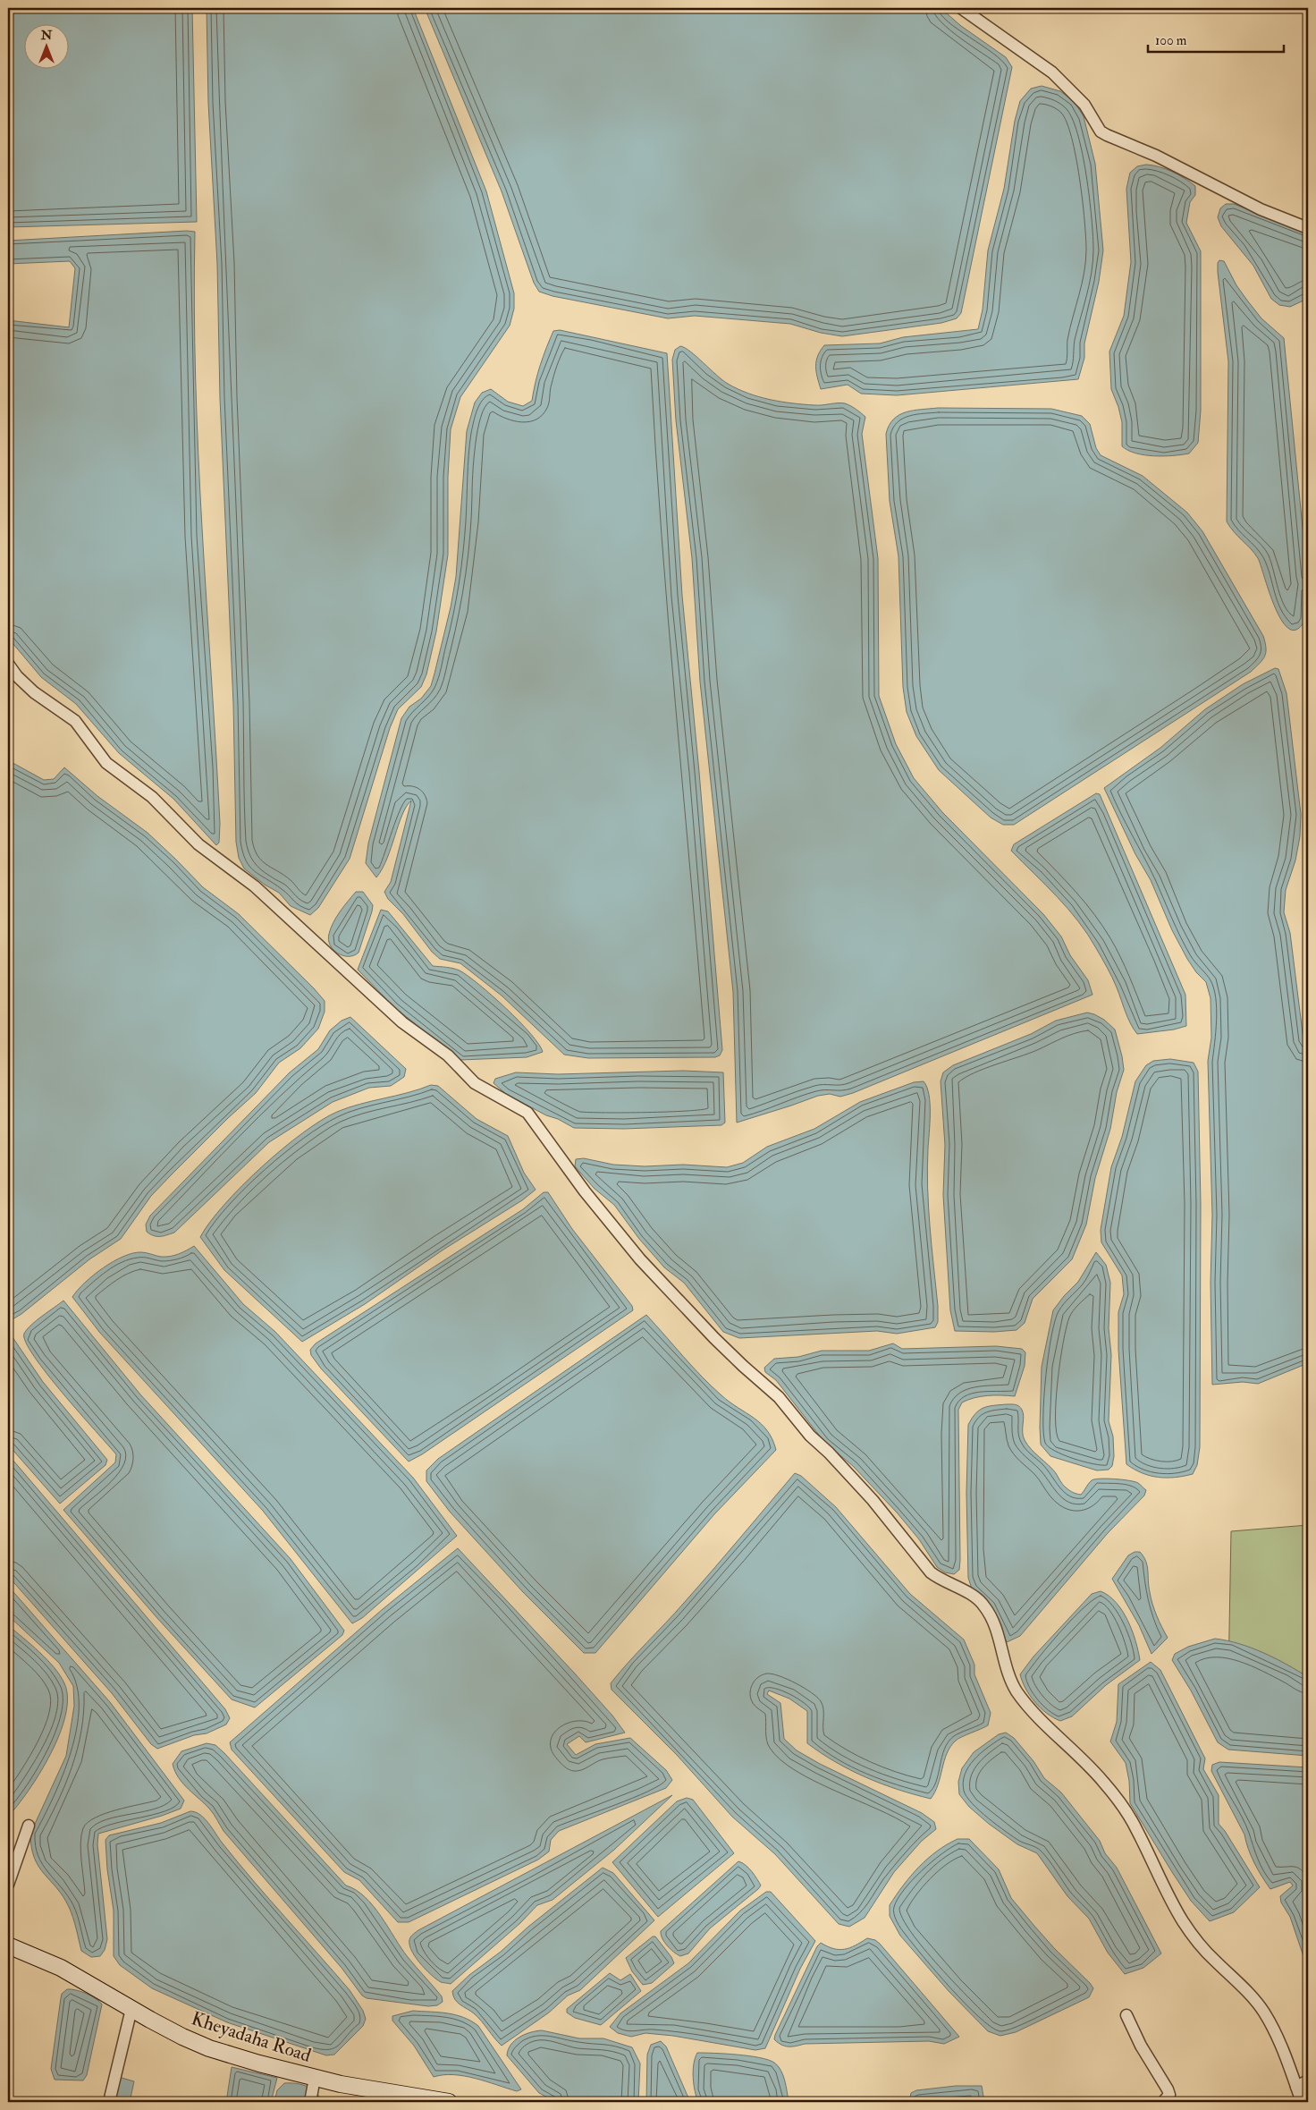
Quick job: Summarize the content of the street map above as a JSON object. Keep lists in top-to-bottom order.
{
  "streets": {
    "main road": ["Kheyadaha Road"]
  },
  "scale_bar": "100 m",
  "north": "top"
}
